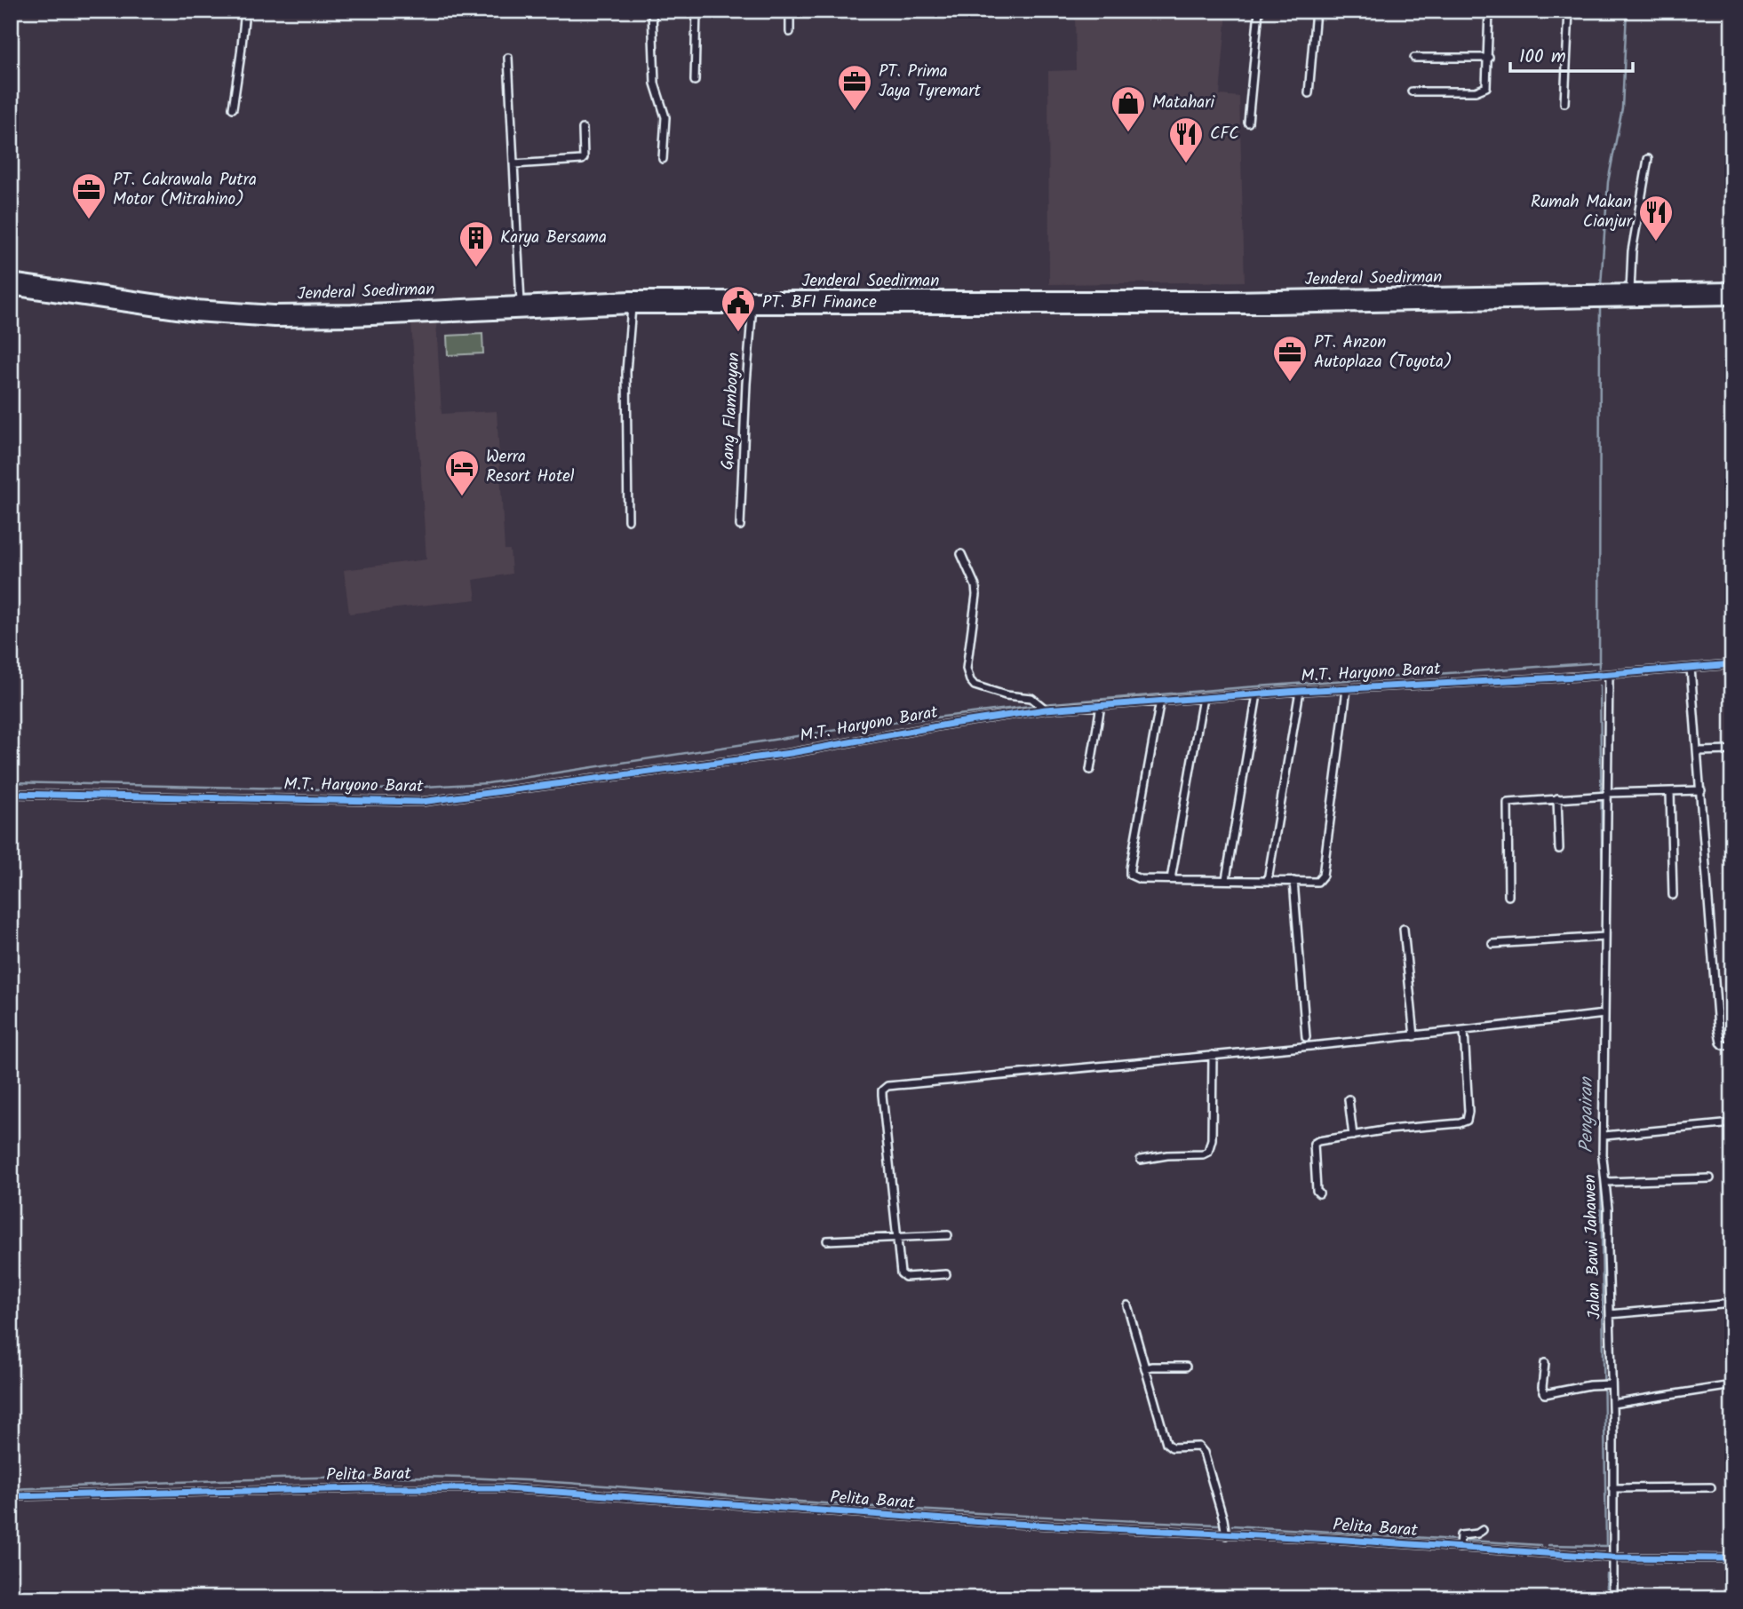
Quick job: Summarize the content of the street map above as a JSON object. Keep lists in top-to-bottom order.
{
  "streets": {
    "highway": ["Jenderal Soedirman"],
    "street": [
      "Gang Flamboyan",
      "M.T. Haryono Barat",
      "Jalan Bawi Jahawen",
      "Pelita Barat"
    ]
  },
  "crossings": [
    ["Jenderal Soedirman", "Gang Flamboyan"],
    ["M.T. Haryono Barat", "Jalan Bawi Jahawen"],
    ["Jalan Bawi Jahawen", "Pelita Barat"]
  ],
  "water": ["Pengairan"],
  "places": {
    "office": ["PT. Prima Jaya Tyremart", "PT. Cakrawala Putra Motor (Mitrahino)", "PT. Anzon Autoplaza (Toyota)"],
    "shop": ["Matahari"],
    "restaurant": ["CFC", "Rumah Makan Cianjur"],
    "building": ["Karya Bersama"],
    "public building": ["PT. BFI Finance"],
    "hotel": ["Werra Resort Hotel"]
  },
  "scale_bar": "100 m"
}
